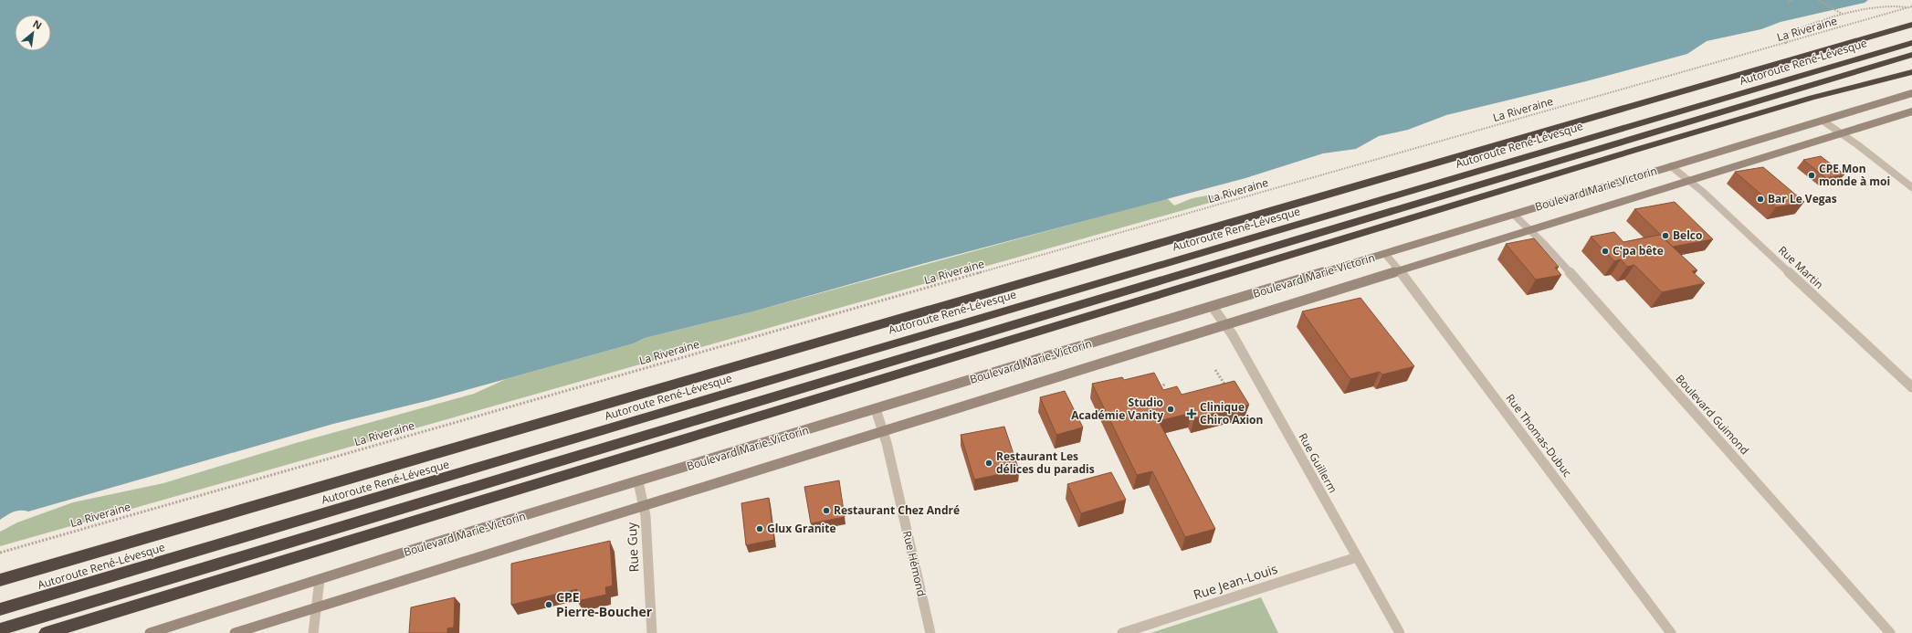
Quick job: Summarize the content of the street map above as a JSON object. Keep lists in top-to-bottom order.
{
  "streets": {
    "highway": ["Autoroute René-Lévesque"],
    "street": [
      "Boulevard Marie-Victorin",
      "Rue Martin",
      "Boulevard Guimond",
      "Rue Thomas-Dubuc",
      "Rue Guillerm",
      "Rue Guy",
      "Rue Hémond",
      "Rue Jean-Louis"
    ],
    "path": ["La Riveraine"]
  },
  "crossings": [
    ["Boulevard Marie-Victorin", "Rue Martin"],
    ["Boulevard Marie-Victorin", "Boulevard Guimond"],
    ["Boulevard Marie-Victorin", "Rue Thomas-Dubuc"],
    ["Boulevard Marie-Victorin", "Rue Guillerm"],
    ["Boulevard Marie-Victorin", "Rue Guy"],
    ["Boulevard Marie-Victorin", "Rue Hémond"],
    ["Rue Guillerm", "Rue Jean-Louis"]
  ],
  "places": {
    "other": [
      "CPE Mon monde à moi",
      "Bar Le Vegas",
      "Belco",
      "C'pa bête",
      "Studio Académie Vanity",
      "Restaurant Les délices du paradis",
      "Restaurant Chez André",
      "Glux Granite",
      "CPE Pierre-Boucher"
    ],
    "health": ["Clinique Chiro Axion"]
  },
  "north": "top right"
}
